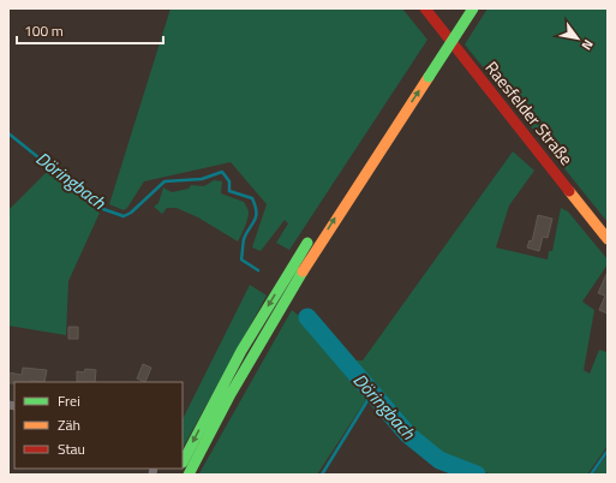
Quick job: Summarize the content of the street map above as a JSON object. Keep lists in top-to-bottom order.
{
  "streets": {
    "main road": ["Raesfelder Straße"]
  },
  "water": ["Döringbach"],
  "legend": ["Frei", "Zäh", "Stau"],
  "scale_bar": "100 m",
  "north": "bottom right"
}
